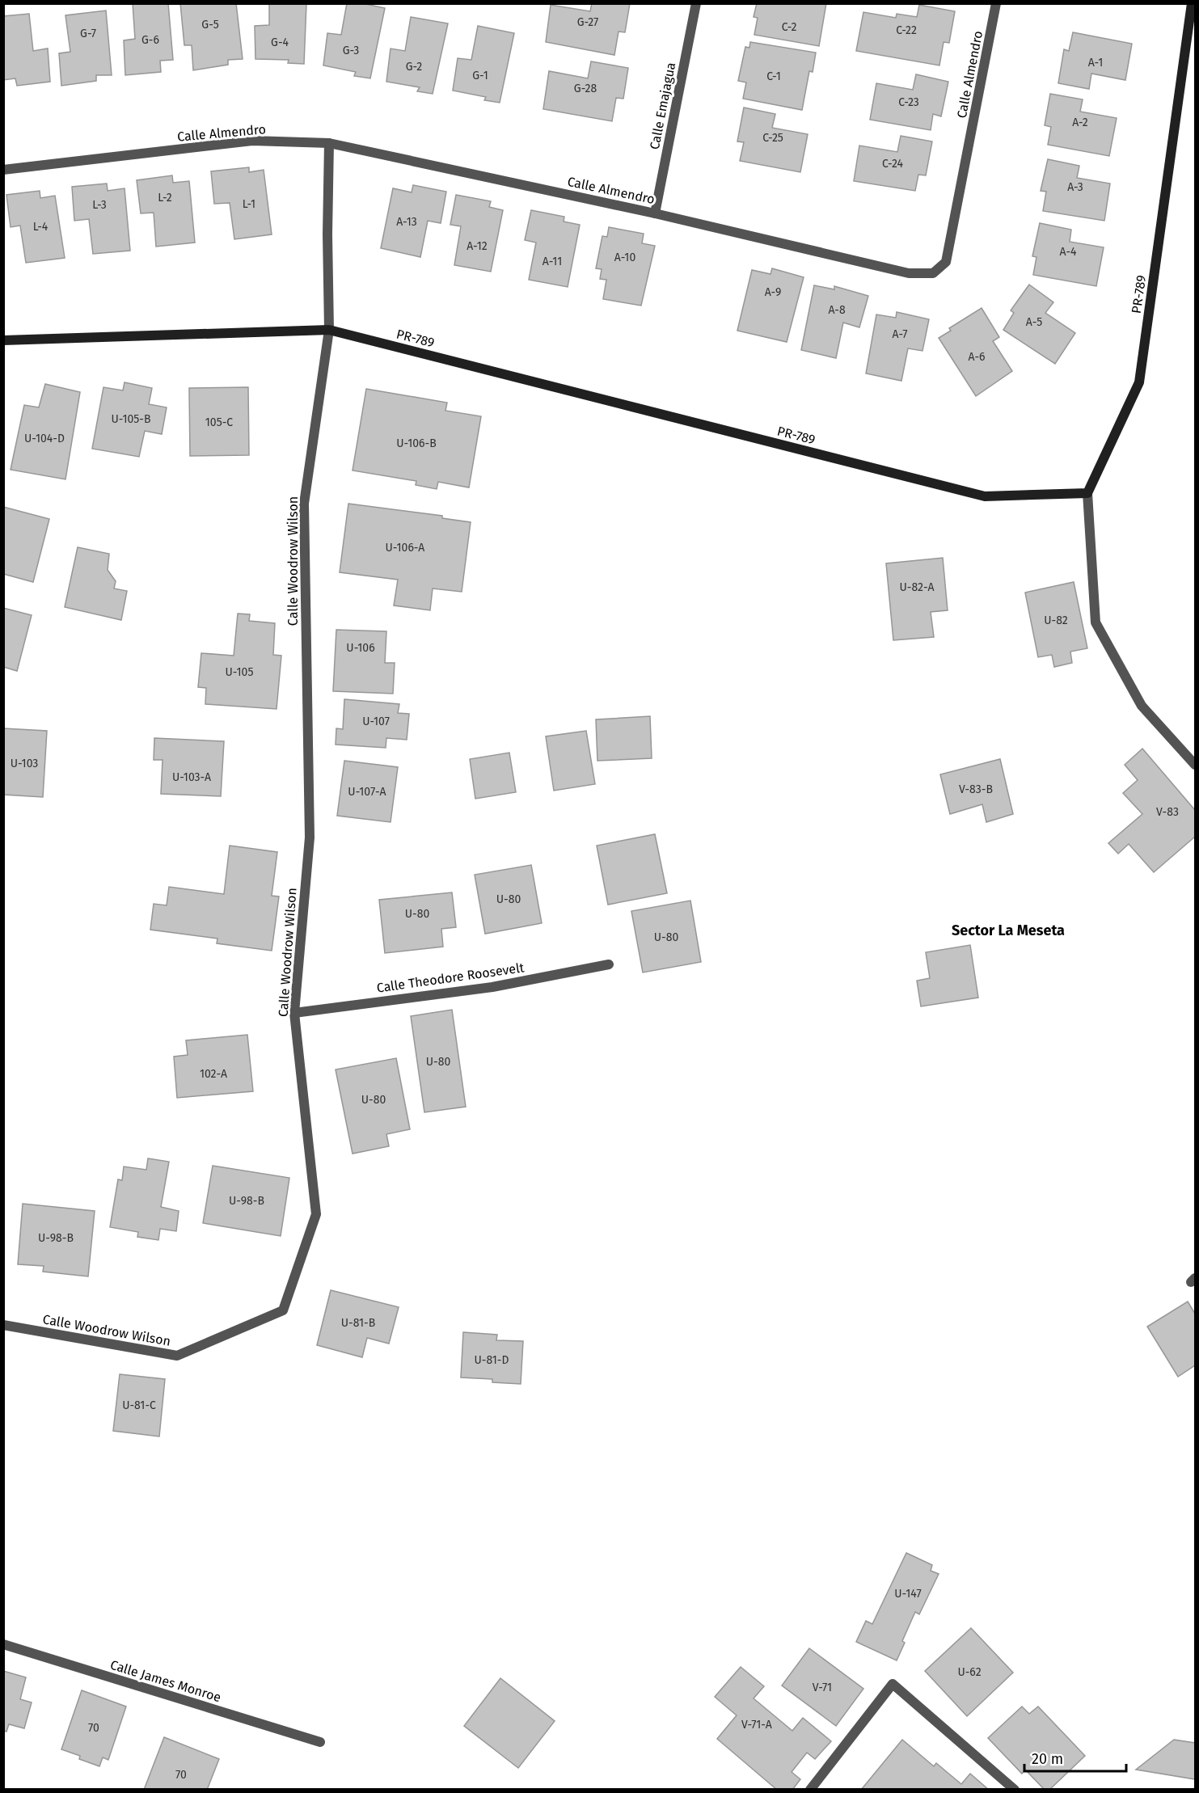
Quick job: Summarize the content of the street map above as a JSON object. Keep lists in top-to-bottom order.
{
  "streets": {
    "street": [
      "Calle Almendro",
      "Calle Emajagua",
      "PR-789",
      "Calle Woodrow Wilson",
      "Calle Theodore Roosevelt",
      "Calle James Monroe"
    ]
  },
  "crossings": [
    ["Calle Almendro", "Calle Emajagua"],
    ["Calle Almendro", "Calle Woodrow Wilson"],
    ["PR-789", "Calle Woodrow Wilson"],
    ["Calle Woodrow Wilson", "Calle Theodore Roosevelt"]
  ],
  "districts": ["Sector La Meseta"],
  "house_numbers": [
    "G-27",
    "G-5",
    "C-2",
    "C-22",
    "G-7",
    "G-6",
    "G-4",
    "G-3",
    "A-1",
    "G-2",
    "G-1",
    "C-1",
    "G-28",
    "C-23",
    "A-2",
    "C-25",
    "C-24",
    "A-3",
    "L-2",
    "L-1",
    "L-3",
    "A-13",
    "L-4",
    "A-12",
    "A-4",
    "A-10",
    "A-11",
    "A-9",
    "A-8",
    "A-5",
    "A-7",
    "A-6",
    "U-105-B",
    "105-C",
    "U-104-D",
    "U-106-B",
    "U-106-A",
    "U-82-A",
    "U-82",
    "U-106",
    "U-105",
    "U-107",
    "U-103",
    "U-103-A",
    "V-83-B",
    "U-107-A",
    "V-83",
    "U-80",
    "U-80",
    "U-80",
    "U-80",
    "102-A",
    "U-80",
    "U-98-B",
    "U-98-B",
    "U-81-B",
    "U-81-D",
    "U-81-C",
    "U-147",
    "U-62",
    "V-71",
    "V-71-A",
    "70",
    "70"
  ],
  "scale_bar": "20 m"
}
